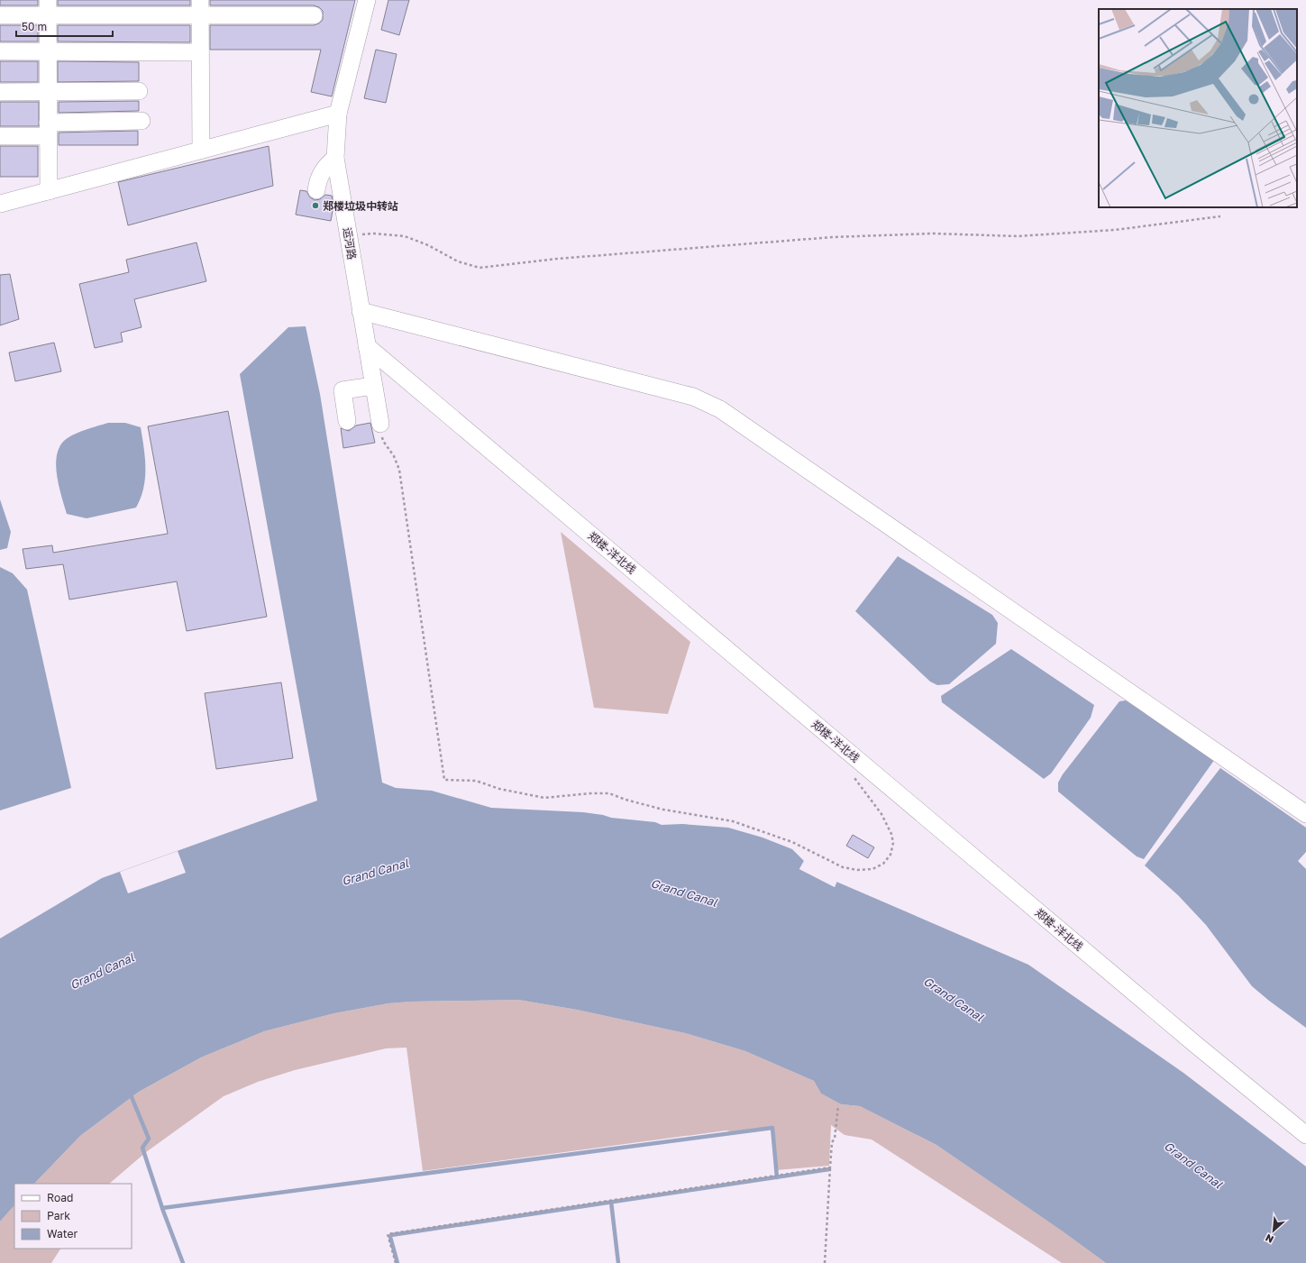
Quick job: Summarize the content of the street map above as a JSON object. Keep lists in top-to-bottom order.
{
  "streets": {
    "street": ["运河路", "郑楼-洋北线"]
  },
  "crossings": [
    ["运河路", "郑楼-洋北线"]
  ],
  "water": ["Grand Canal"],
  "places": ["郑楼垃圾中转站"],
  "legend": ["Road", "Park", "Water"],
  "scale_bar": "50 m",
  "north": "bottom left"
}
